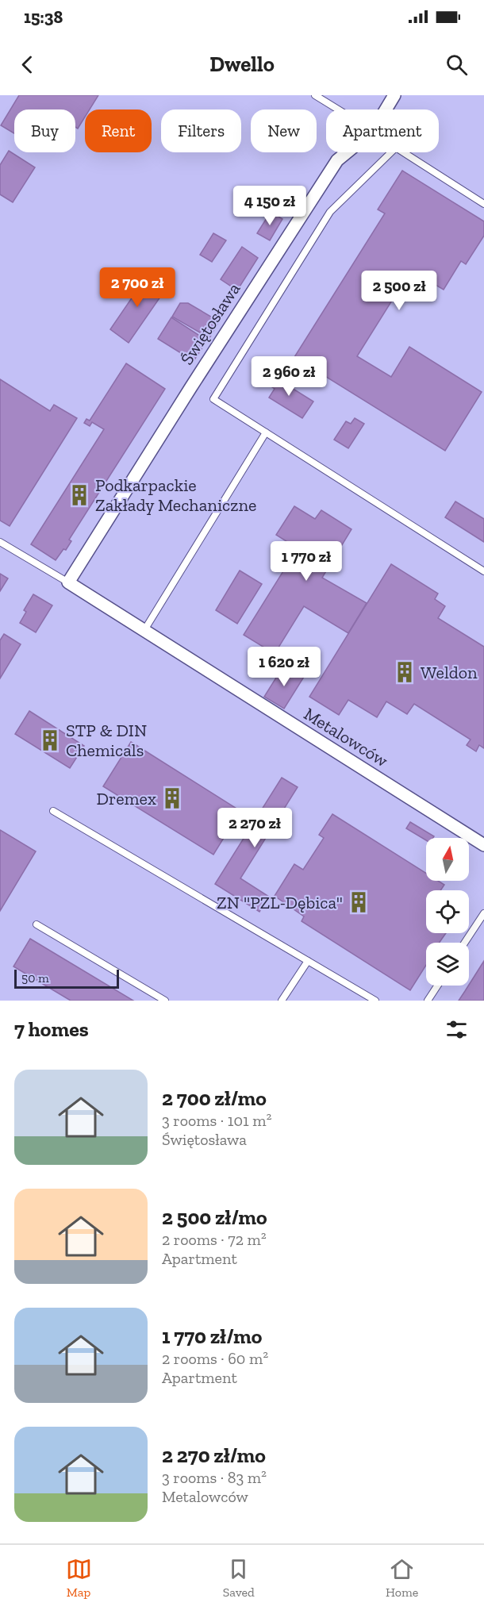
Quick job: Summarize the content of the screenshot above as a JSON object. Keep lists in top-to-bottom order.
{
  "streets": {
    "street": ["Świętosława", "Metalowców"]
  },
  "crossings": [
    ["Świętosława", "Metalowców"]
  ],
  "places": {
    "building": [
      "Podkarpackie Zakłady Mechaniczne",
      "Weldon",
      "STP & DIN Chemicals",
      "Dremex",
      "ZN \"PZL-Dębica\""
    ]
  },
  "scale_bar": "50 m",
  "north": "top",
  "page": {
    "status": "15:38",
    "header": "Dwello",
    "chip": [
      "Buy",
      "Rent",
      "Filters",
      "New",
      "Apartment"
    ],
    "price": [
      "4 150 zł",
      "2 700 zł",
      "2 500 zł",
      "2 960 zł",
      "1 770 zł",
      "1 620 zł",
      "2 270 zł"
    ],
    "scale": "50 m",
    "heading": "7 homes",
    "list": [
      {
        "name": "2 700 zł/mo",
        "note": "3 rooms · 101 m² · Świętosława"
      },
      {
        "name": "2 500 zł/mo",
        "note": "2 rooms · 72 m² · Apartment"
      },
      {
        "name": "1 770 zł/mo",
        "note": "2 rooms · 60 m² · Apartment"
      },
      {
        "name": "2 270 zł/mo",
        "note": "3 rooms · 83 m² · Metalowców"
      }
    ],
    "tabs": ["Map", "Saved", "Home"]
  }
}
